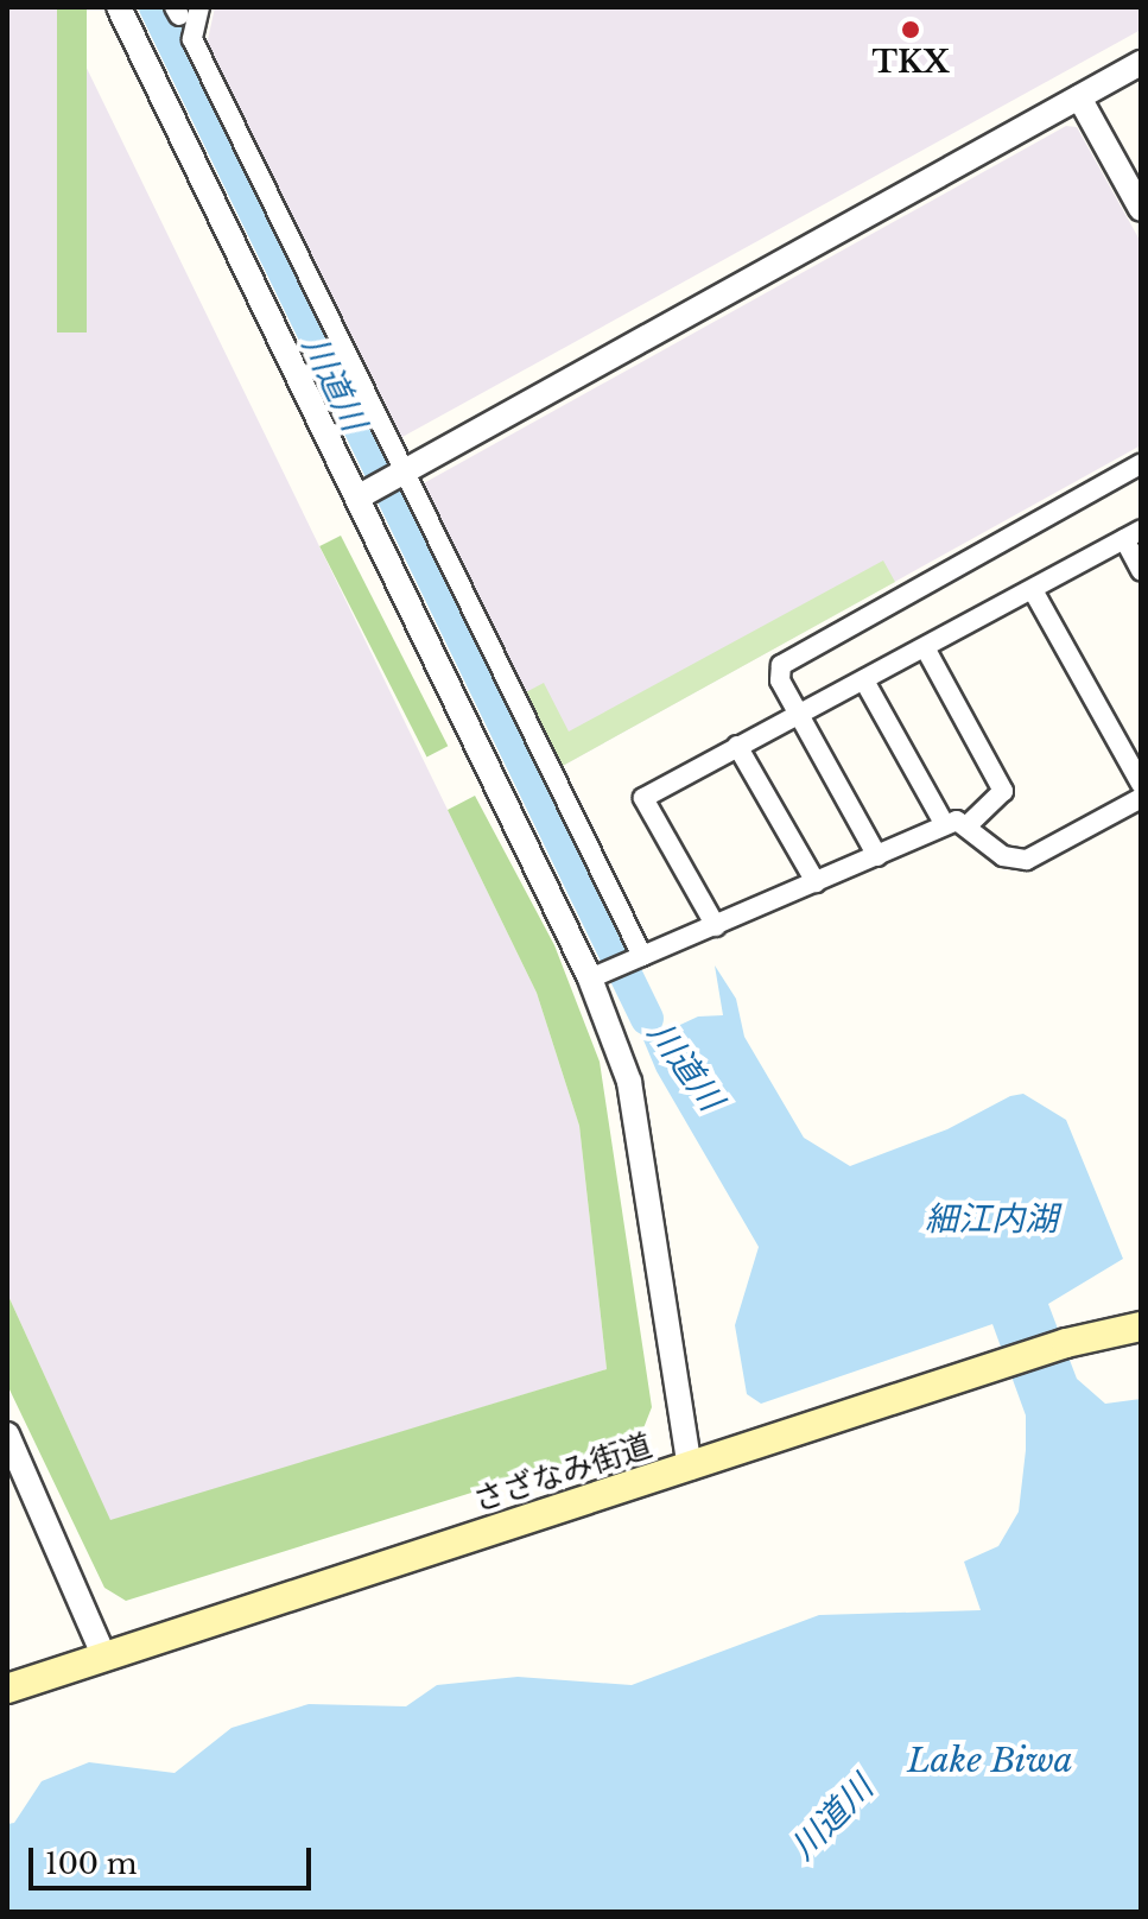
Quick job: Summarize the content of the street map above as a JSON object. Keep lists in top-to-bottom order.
{
  "streets": {
    "main road": ["さざなみ街道"]
  },
  "water": ["川道川", "細江内湖", "Lake Biwa"],
  "places": ["TKX"],
  "scale_bar": "100 m"
}
